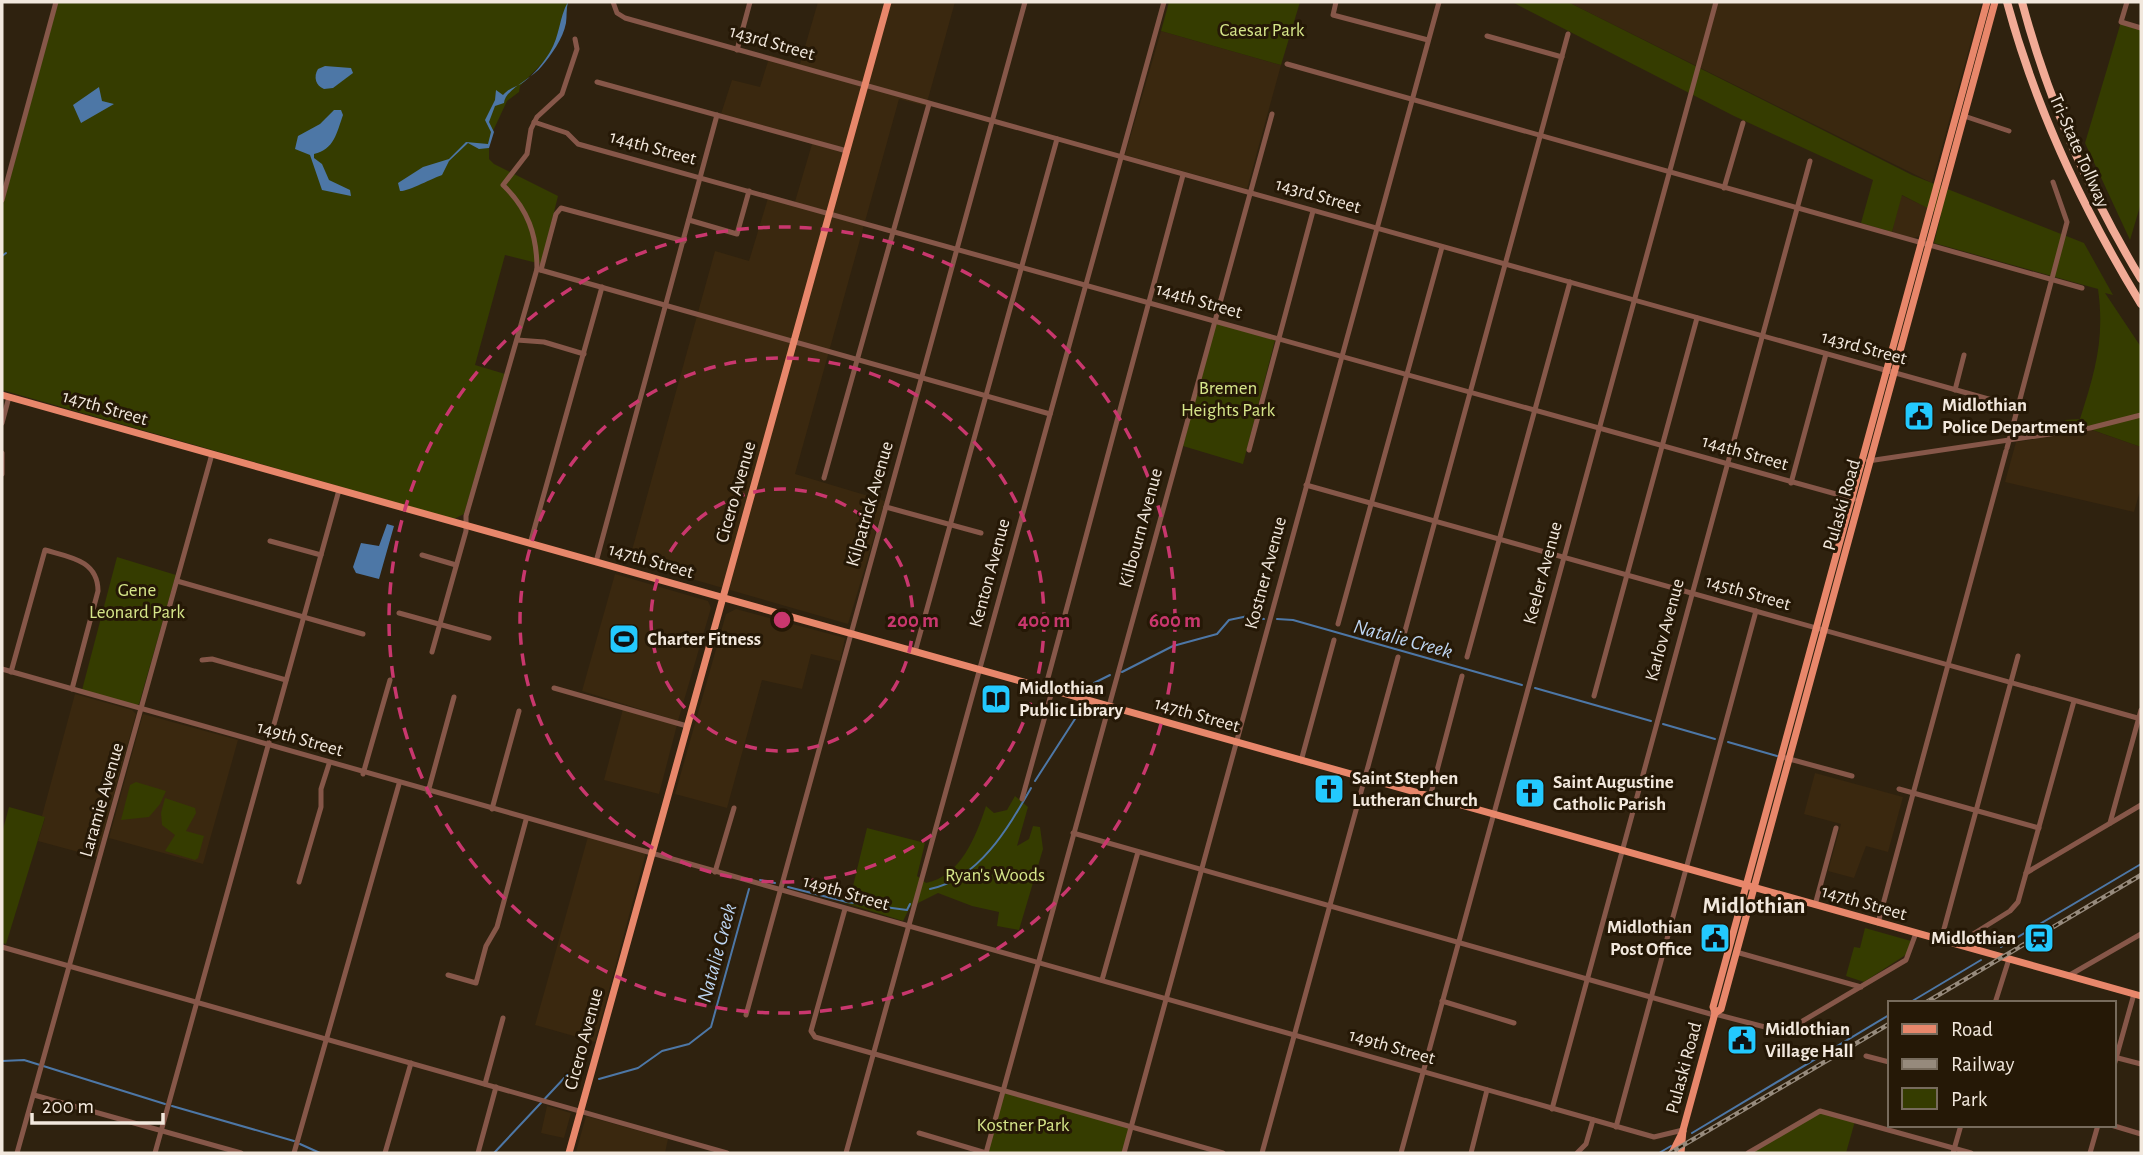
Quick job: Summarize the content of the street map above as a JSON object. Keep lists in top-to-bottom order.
{
  "streets": {
    "highway": ["Tri-State Tollway"],
    "main road": ["147th Street", "Cicero Avenue", "Pulaski Road"],
    "street": [
      "143rd Street",
      "144th Street",
      "Kilpatrick Avenue",
      "Kilbourn Avenue",
      "Kenton Avenue",
      "Kostner Avenue",
      "Keeler Avenue",
      "145th Street",
      "Karlov Avenue",
      "149th Street",
      "Laramie Avenue"
    ]
  },
  "crossings": [
    ["143rd Street", "Cicero Avenue"],
    ["143rd Street", "Kilpatrick Avenue"],
    ["143rd Street", "Pulaski Road"],
    ["143rd Street", "Kilbourn Avenue"],
    ["143rd Street", "Kenton Avenue"],
    ["143rd Street", "Kostner Avenue"],
    ["143rd Street", "Keeler Avenue"],
    ["143rd Street", "Karlov Avenue"],
    ["144th Street", "Cicero Avenue"],
    ["144th Street", "Kilpatrick Avenue"],
    ["144th Street", "Pulaski Road"],
    ["144th Street", "Kilbourn Avenue"],
    ["144th Street", "Kenton Avenue"],
    ["144th Street", "Kostner Avenue"],
    ["144th Street", "Keeler Avenue"],
    ["144th Street", "Karlov Avenue"],
    ["147th Street", "Cicero Avenue"],
    ["147th Street", "Kilpatrick Avenue"],
    ["147th Street", "Pulaski Road"],
    ["147th Street", "Kilbourn Avenue"],
    ["147th Street", "Kenton Avenue"],
    ["147th Street", "Kostner Avenue"],
    ["147th Street", "Keeler Avenue"],
    ["147th Street", "Karlov Avenue"],
    ["147th Street", "Laramie Avenue"],
    ["Cicero Avenue", "149th Street"],
    ["Kilpatrick Avenue", "149th Street"],
    ["Pulaski Road", "145th Street"],
    ["Pulaski Road", "149th Street"],
    ["Kilbourn Avenue", "149th Street"],
    ["Kenton Avenue", "149th Street"],
    ["Kostner Avenue", "145th Street"],
    ["Kostner Avenue", "149th Street"],
    ["Keeler Avenue", "145th Street"],
    ["Keeler Avenue", "149th Street"],
    ["145th Street", "Karlov Avenue"],
    ["Karlov Avenue", "149th Street"],
    ["149th Street", "Laramie Avenue"]
  ],
  "districts": ["Midlothian"],
  "water": ["Natalie Creek"],
  "parks": [
    "Caesar Park",
    "Bremen Heights Park",
    "Gene Leonard Park",
    "Ryan's Woods",
    "Kostner Park"
  ],
  "places": {
    "public building": ["Midlothian Police Department", "Midlothian Post Office", "Midlothian Village Hall"],
    "sports": ["Charter Fitness"],
    "library": ["Midlothian Public Library"],
    "church": ["Saint Stephen Lutheran Church", "Saint Augustine Catholic Parish"],
    "station": ["Midlothian"]
  },
  "legend": ["Road", "Railway", "Park"],
  "scale_bar": "200 m",
  "rings": ["200 m", "400 m", "600 m"]
}
